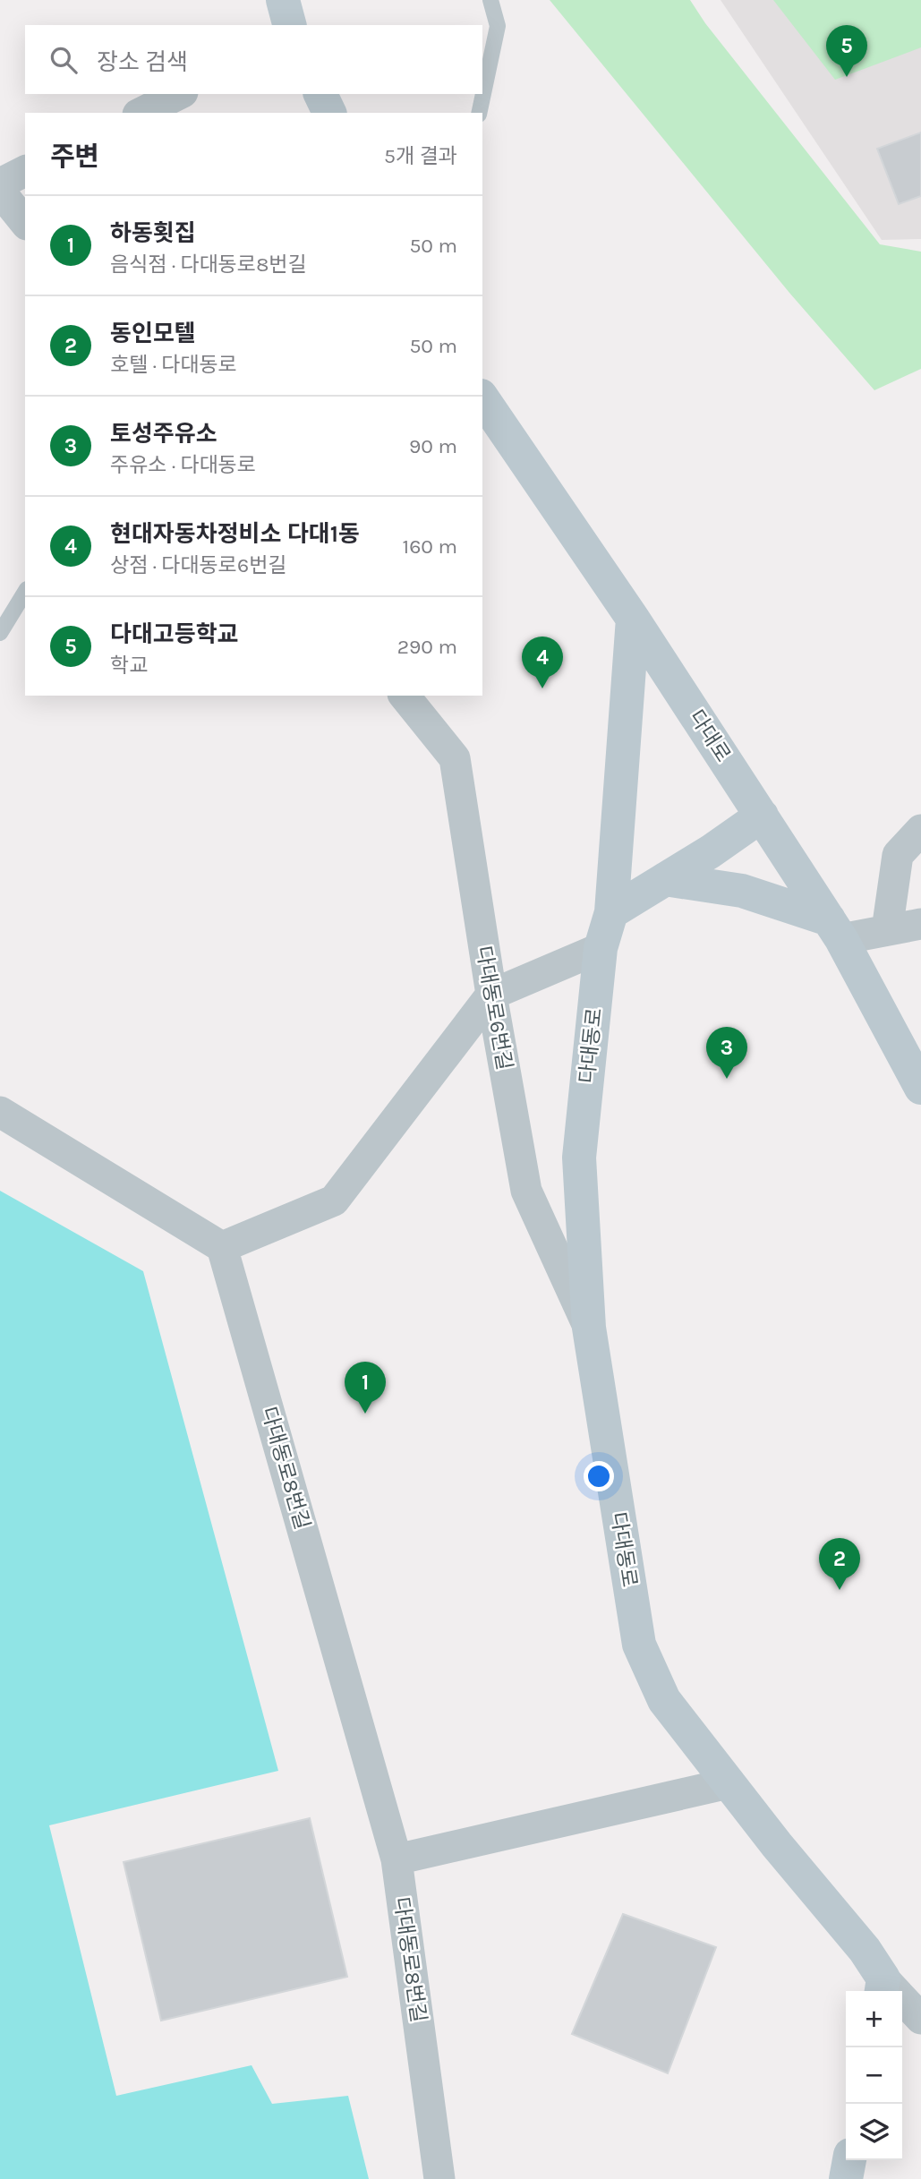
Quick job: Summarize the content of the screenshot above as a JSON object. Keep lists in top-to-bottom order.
{
  "streets": {
    "street": [
      "다대로",
      "다대동로6번길",
      "다대동로",
      "다대동로8번길"
    ]
  },
  "crossings": [
    ["다대로", "다대동로"],
    ["다대동로6번길", "다대동로"]
  ],
  "page": {
    "pins": [
      "5",
      "4",
      "3",
      "1",
      "2"
    ],
    "search": "장소 검색",
    "heading": ["주변", "5개 결과"],
    "list": [
      {
        "mark": "1",
        "name": "하동횟집",
        "note": "음식점 · 다대동로8번길",
        "value": "50 m"
      },
      {
        "mark": "2",
        "name": "동인모텔",
        "note": "호텔 · 다대동로",
        "value": "50 m"
      },
      {
        "mark": "3",
        "name": "토성주유소",
        "note": "주유소 · 다대동로",
        "value": "90 m"
      },
      {
        "mark": "4",
        "name": "현대자동차정비소 다대1동",
        "note": "상점 · 다대동로6번길",
        "value": "160 m"
      },
      {
        "mark": "5",
        "name": "다대고등학교",
        "note": "학교",
        "value": "290 m"
      }
    ],
    "map_buttons": ["+", "−"]
  }
}
